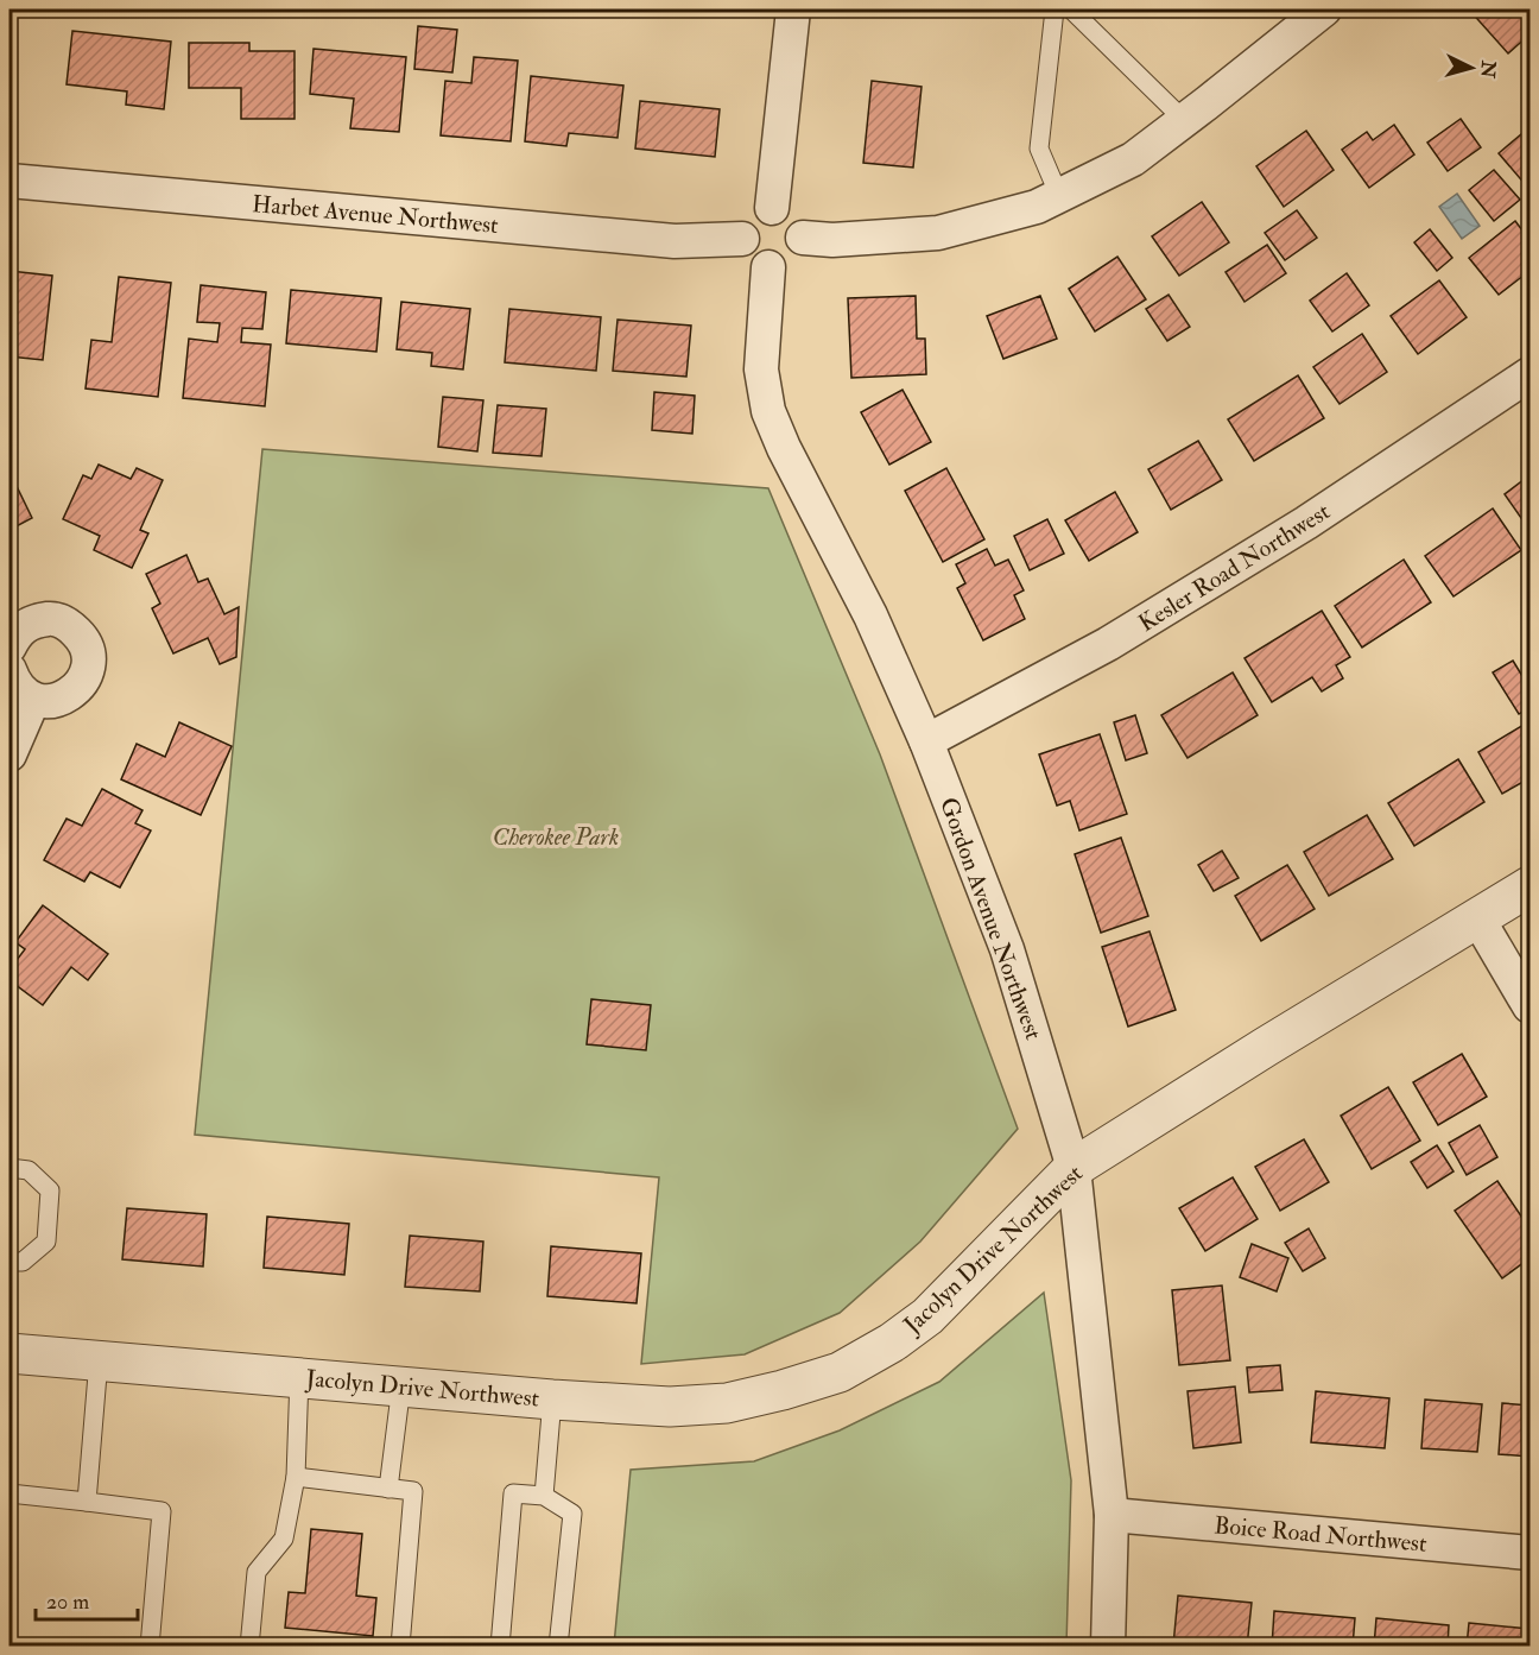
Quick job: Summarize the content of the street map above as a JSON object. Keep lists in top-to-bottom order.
{
  "streets": {
    "street": [
      "Harbet Avenue Northwest",
      "Kesler Road Northwest",
      "Gordon Avenue Northwest",
      "Jacolyn Drive Northwest",
      "Boice Road Northwest"
    ]
  },
  "crossings": [
    ["Harbet Avenue Northwest", "Gordon Avenue Northwest"],
    ["Kesler Road Northwest", "Gordon Avenue Northwest"],
    ["Gordon Avenue Northwest", "Jacolyn Drive Northwest"],
    ["Gordon Avenue Northwest", "Boice Road Northwest"]
  ],
  "parks": ["Cherokee Park"],
  "scale_bar": "20 m",
  "north": "right"
}
